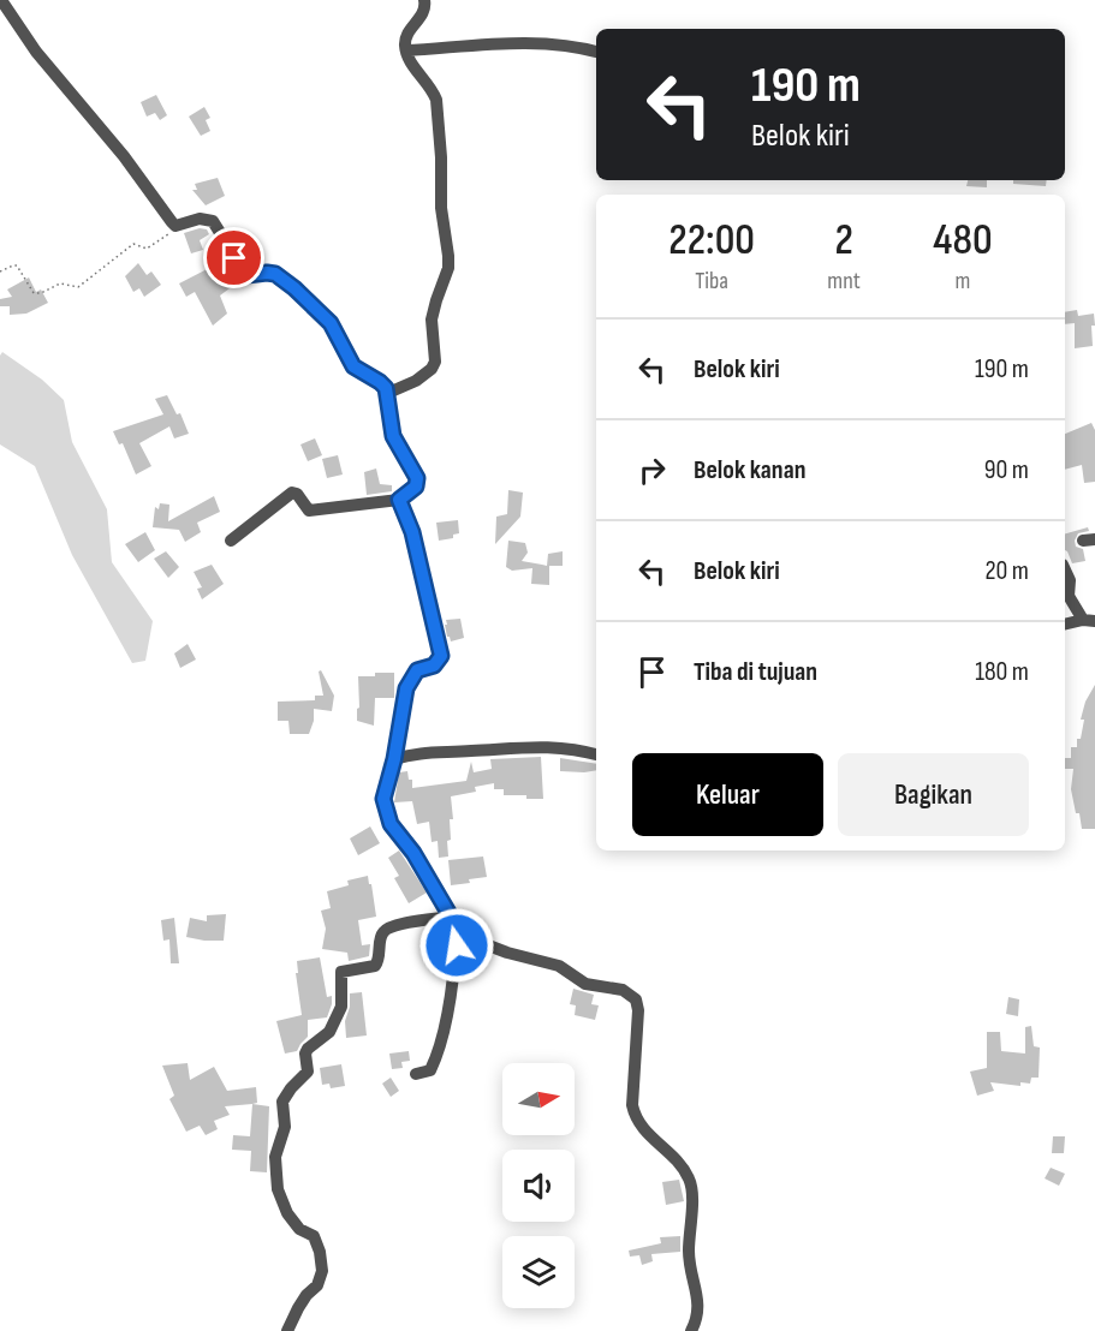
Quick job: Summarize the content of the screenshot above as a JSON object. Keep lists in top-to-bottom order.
{
  "north": "right",
  "page": {
    "turn": ["190 m", "Belok kiri"],
    "eta": [
      "22:00",
      "Tiba",
      "2",
      "mnt",
      "480",
      "m"
    ],
    "list": [
      {
        "name": "Belok kiri",
        "value": "190 m"
      },
      {
        "name": "Belok kanan",
        "value": "90 m"
      },
      {
        "name": "Belok kiri",
        "value": "20 m"
      },
      {
        "name": "Tiba di tujuan",
        "value": "180 m"
      }
    ],
    "buttons": ["Keluar", "Bagikan"]
  }
}
